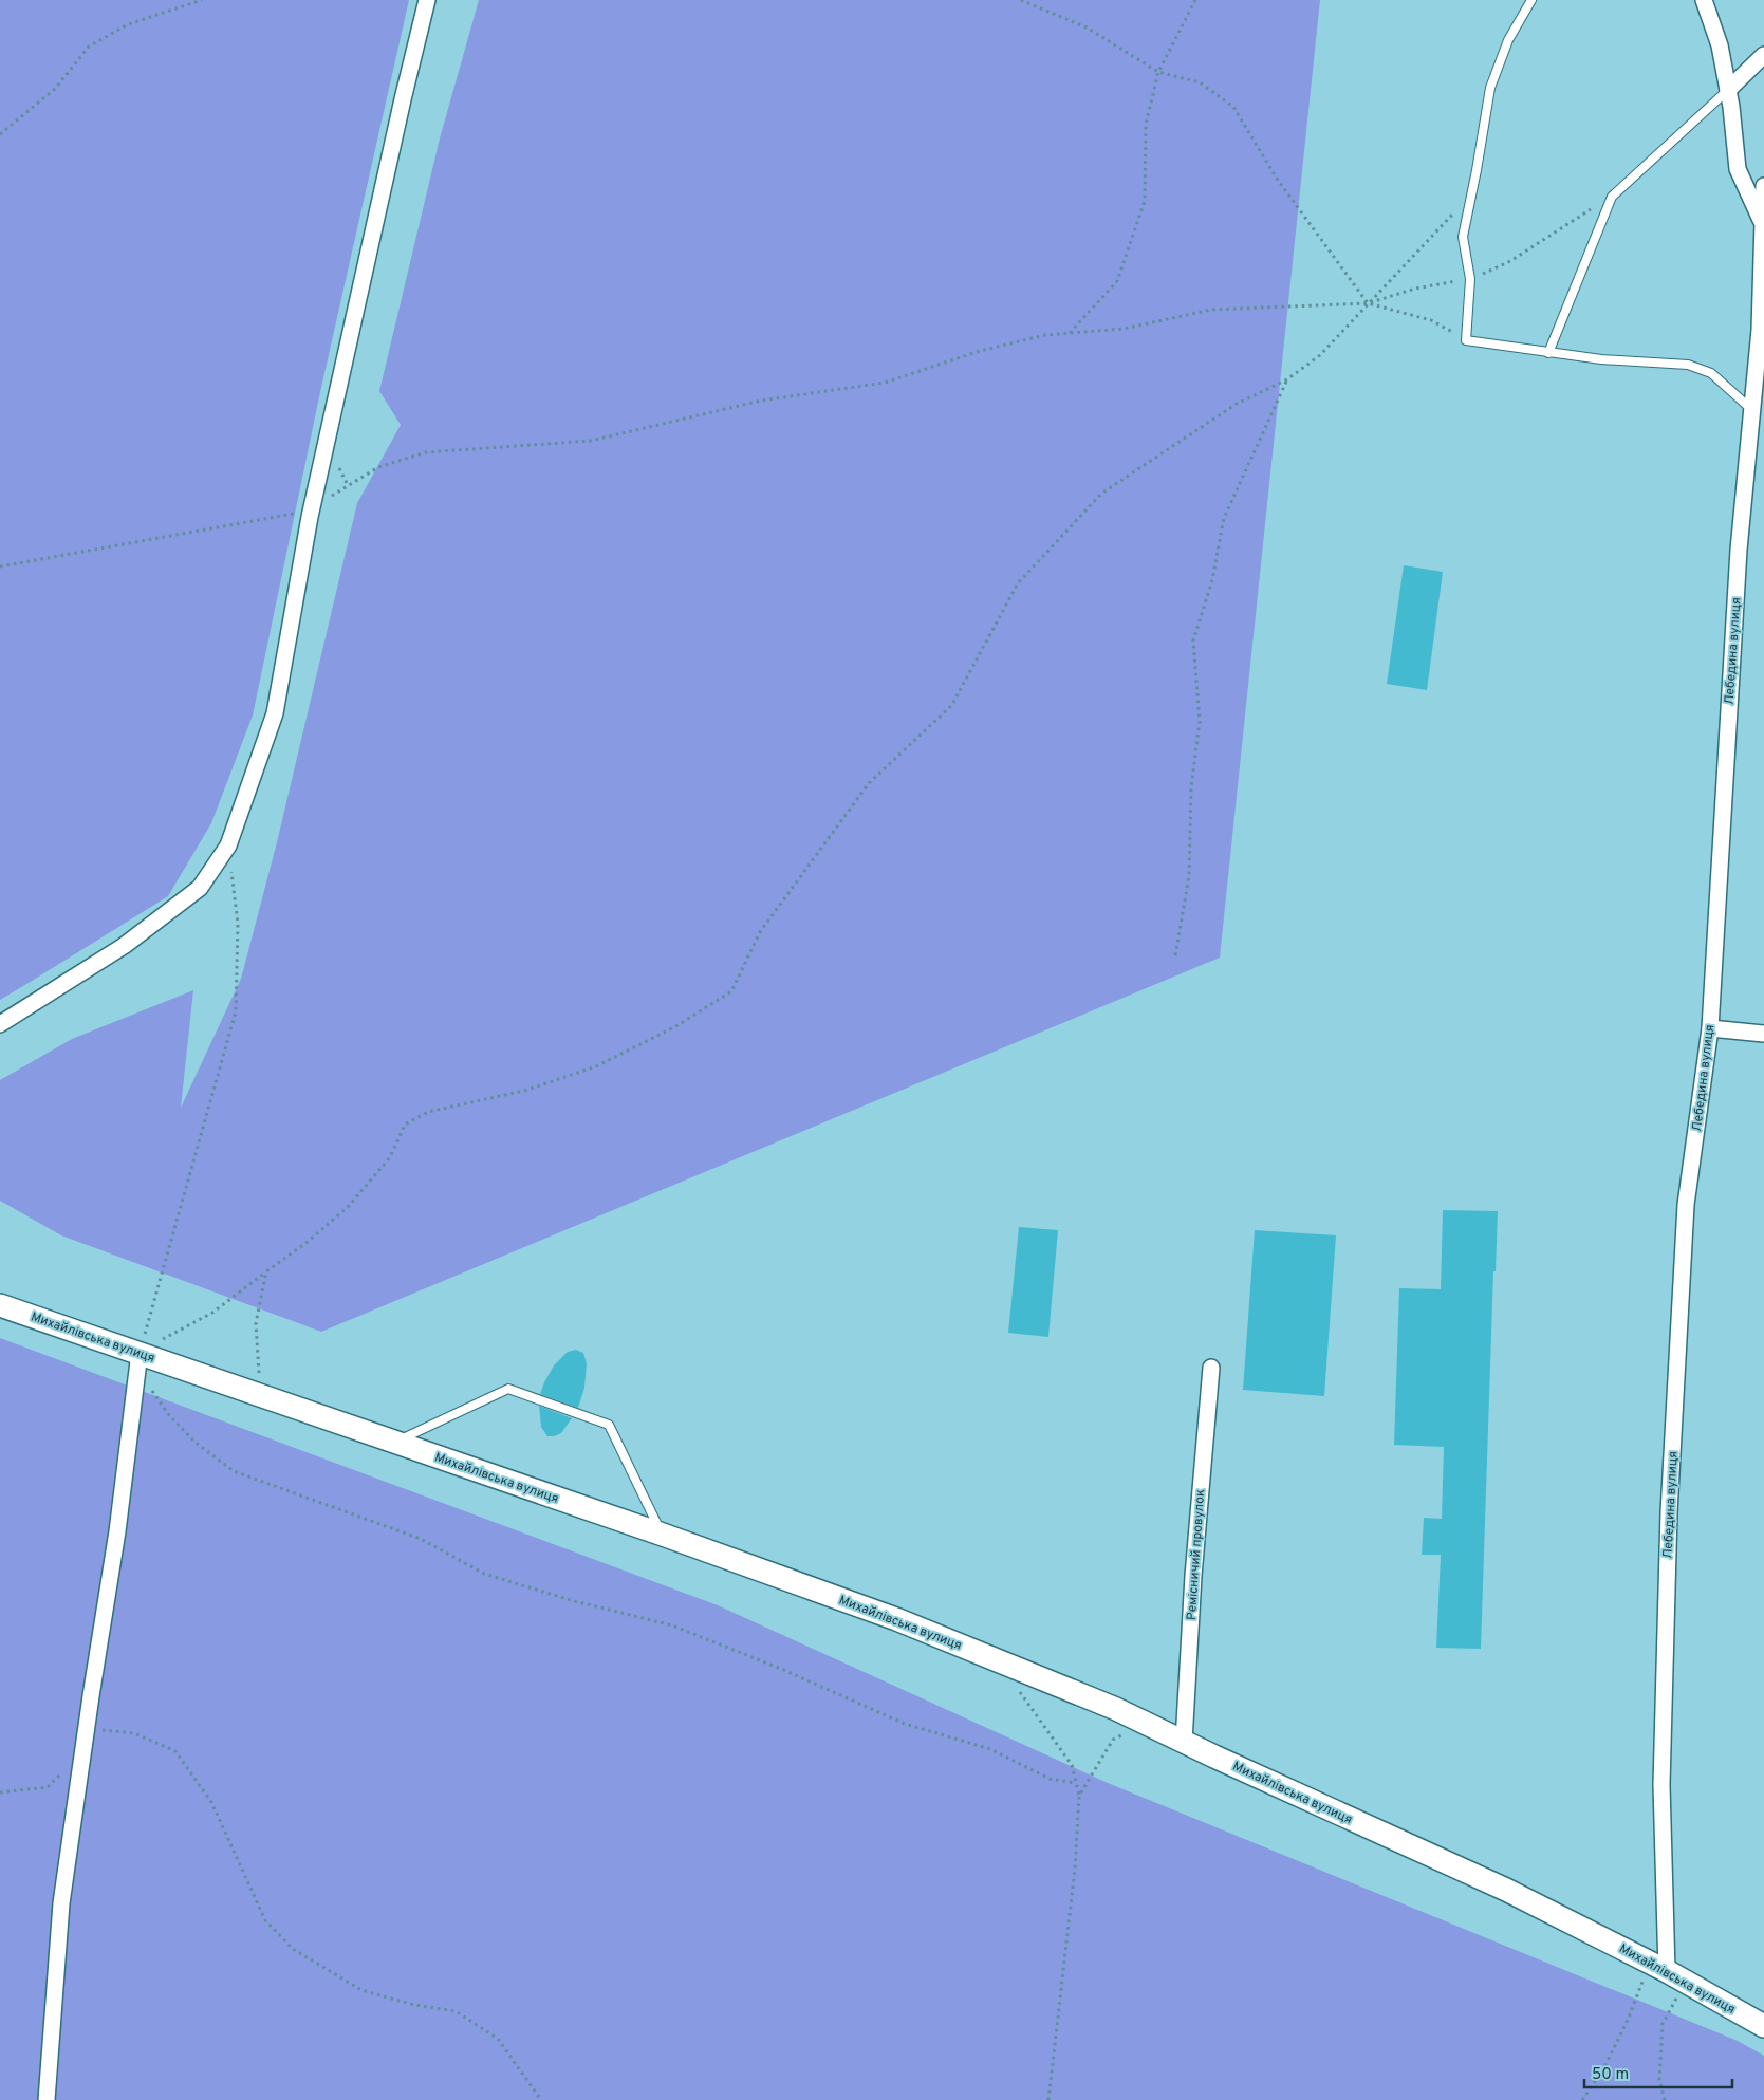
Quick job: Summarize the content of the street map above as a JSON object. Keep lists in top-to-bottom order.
{
  "streets": {
    "main road": ["Михайлівська вулиця"],
    "street": ["Лебедина вулиця", "Ремісничий провулок"]
  },
  "crossings": [
    ["Лебедина вулиця", "Михайлівська вулиця"],
    ["Михайлівська вулиця", "Ремісничий провулок"]
  ],
  "scale_bar": "50 m"
}
